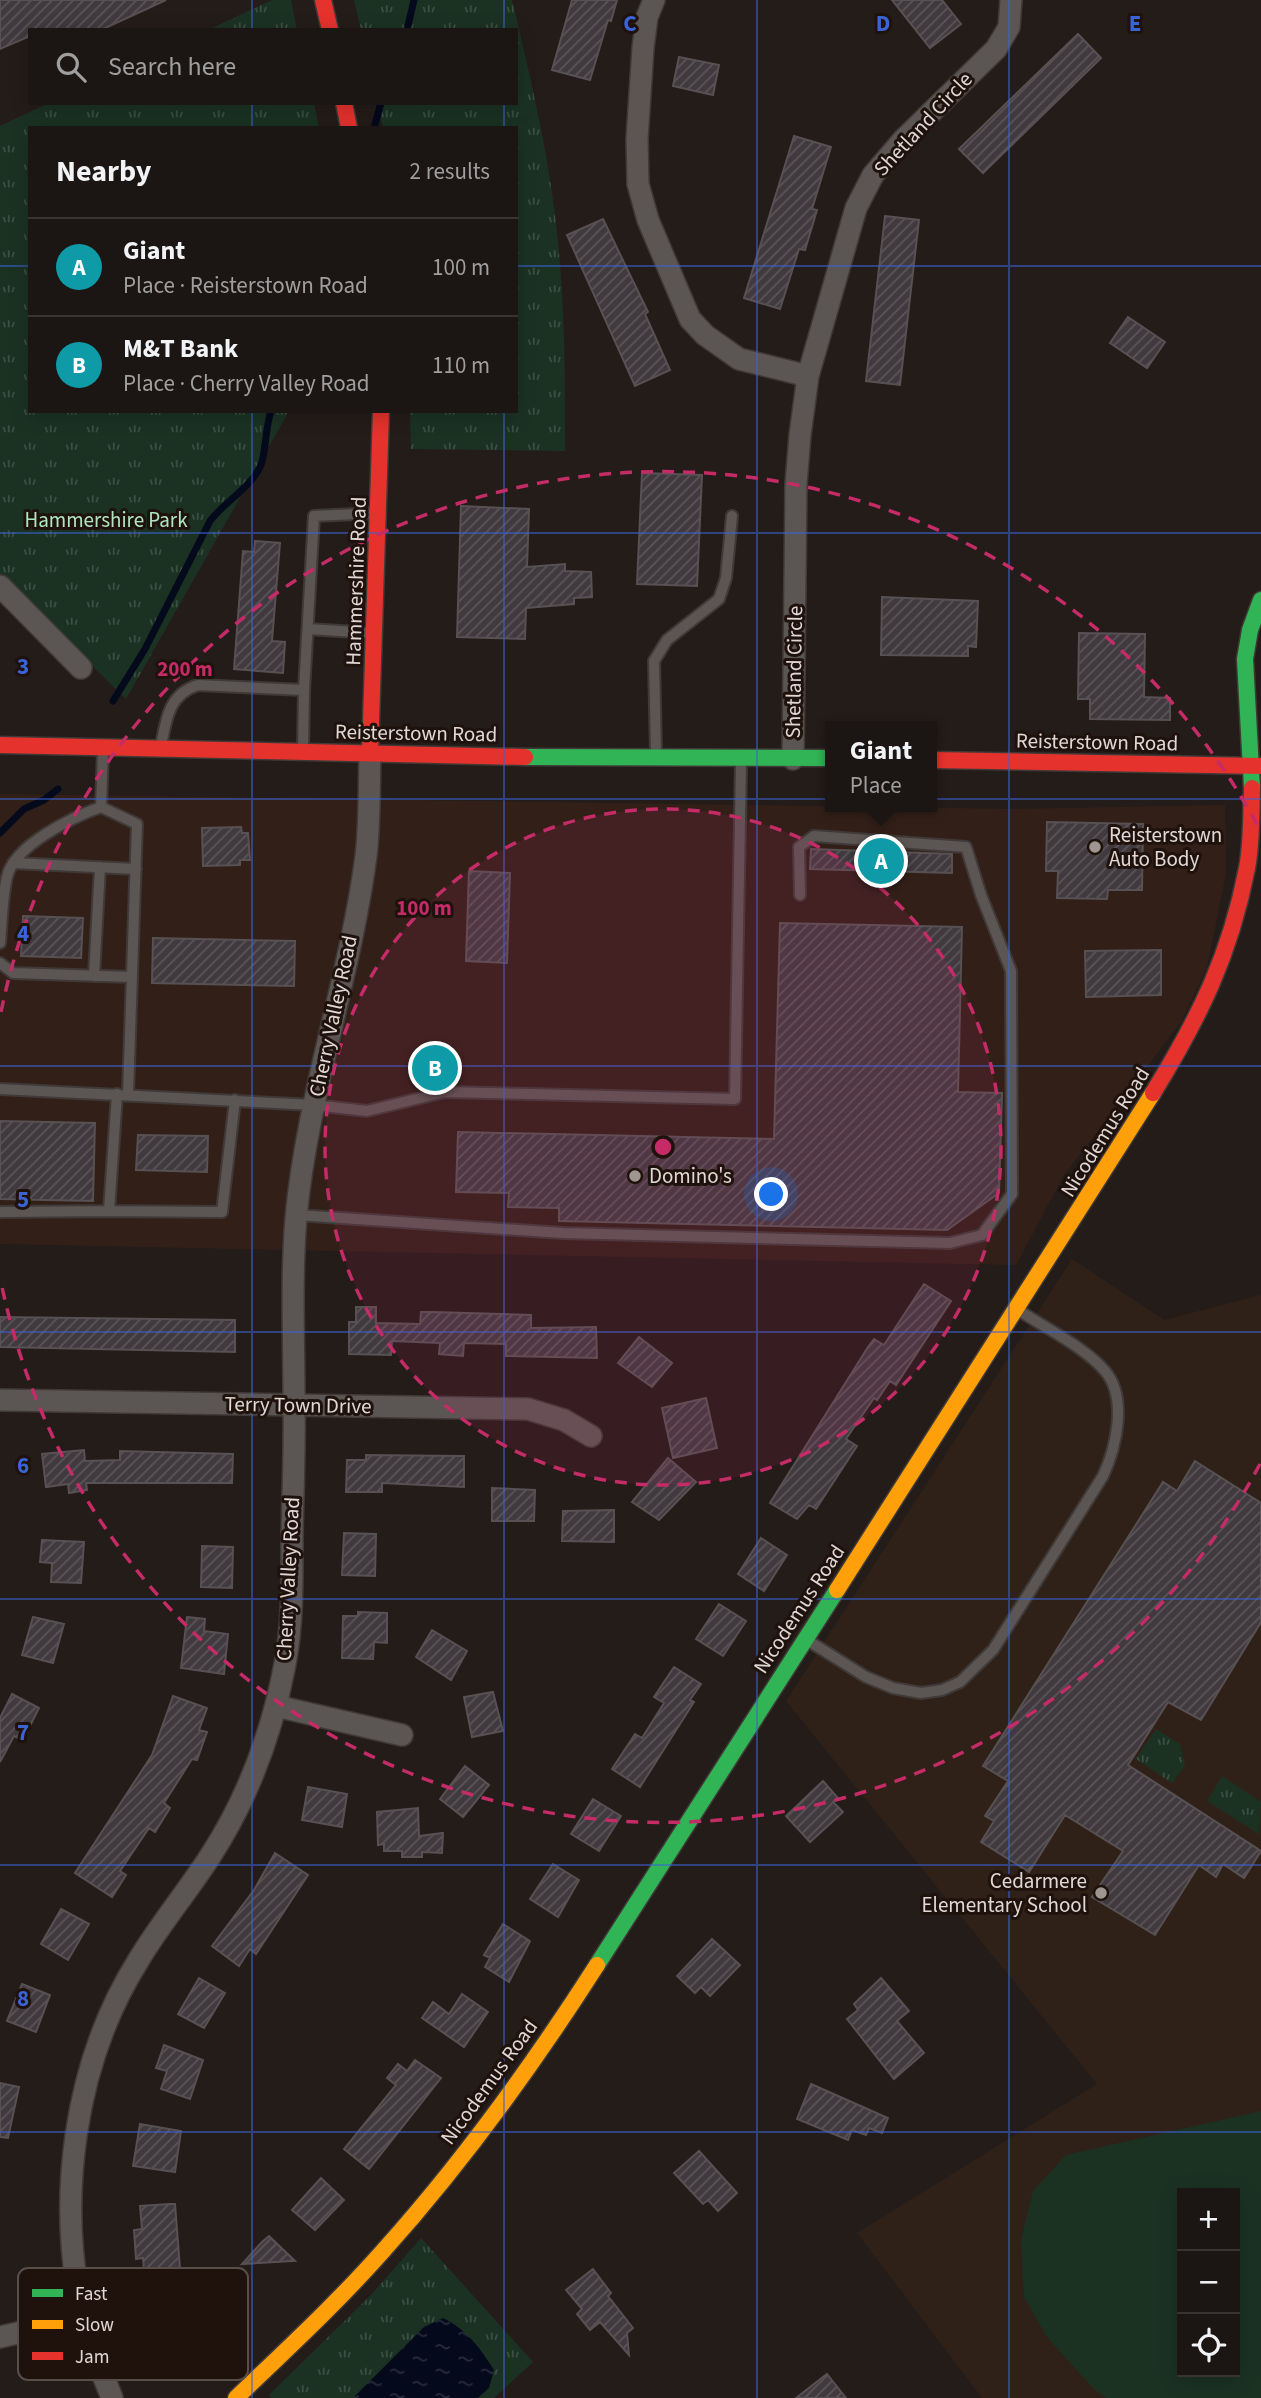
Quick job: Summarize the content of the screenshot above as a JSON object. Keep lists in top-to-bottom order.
{
  "streets": {
    "street": [
      "Shetland Circle",
      "Hammershire Road",
      "Reisterstown Road",
      "Cherry Valley Road",
      "Nicodemus Road",
      "Terry Town Drive"
    ]
  },
  "crossings": [
    ["Shetland Circle", "Reisterstown Road"],
    ["Hammershire Road", "Reisterstown Road"],
    ["Hammershire Road", "Cherry Valley Road"],
    ["Reisterstown Road", "Cherry Valley Road"],
    ["Reisterstown Road", "Nicodemus Road"],
    ["Cherry Valley Road", "Terry Town Drive"]
  ],
  "parks": ["Hammershire Park"],
  "places": ["Reisterstown Auto Body", "Domino's", "Cedarmere Elementary School"],
  "legend": ["Fast", "Slow", "Jam"],
  "page": {
    "search": "Search here",
    "heading": ["Nearby", "2 results"],
    "list": [
      {
        "mark": "A",
        "name": "Giant",
        "note": "Place · Reisterstown Road",
        "value": "100 m"
      },
      {
        "mark": "B",
        "name": "M&T Bank",
        "note": "Place · Cherry Valley Road",
        "value": "110 m"
      }
    ],
    "popup": ["Giant", "Place"],
    "pins": ["A", "B"],
    "map_buttons": ["+", "−"]
  },
  "grid": {
    "columns": ["C", "D", "E"],
    "rows": [
      "3",
      "4",
      "5",
      "6",
      "7",
      "8"
    ]
  },
  "rings": ["200 m", "100 m"]
}
